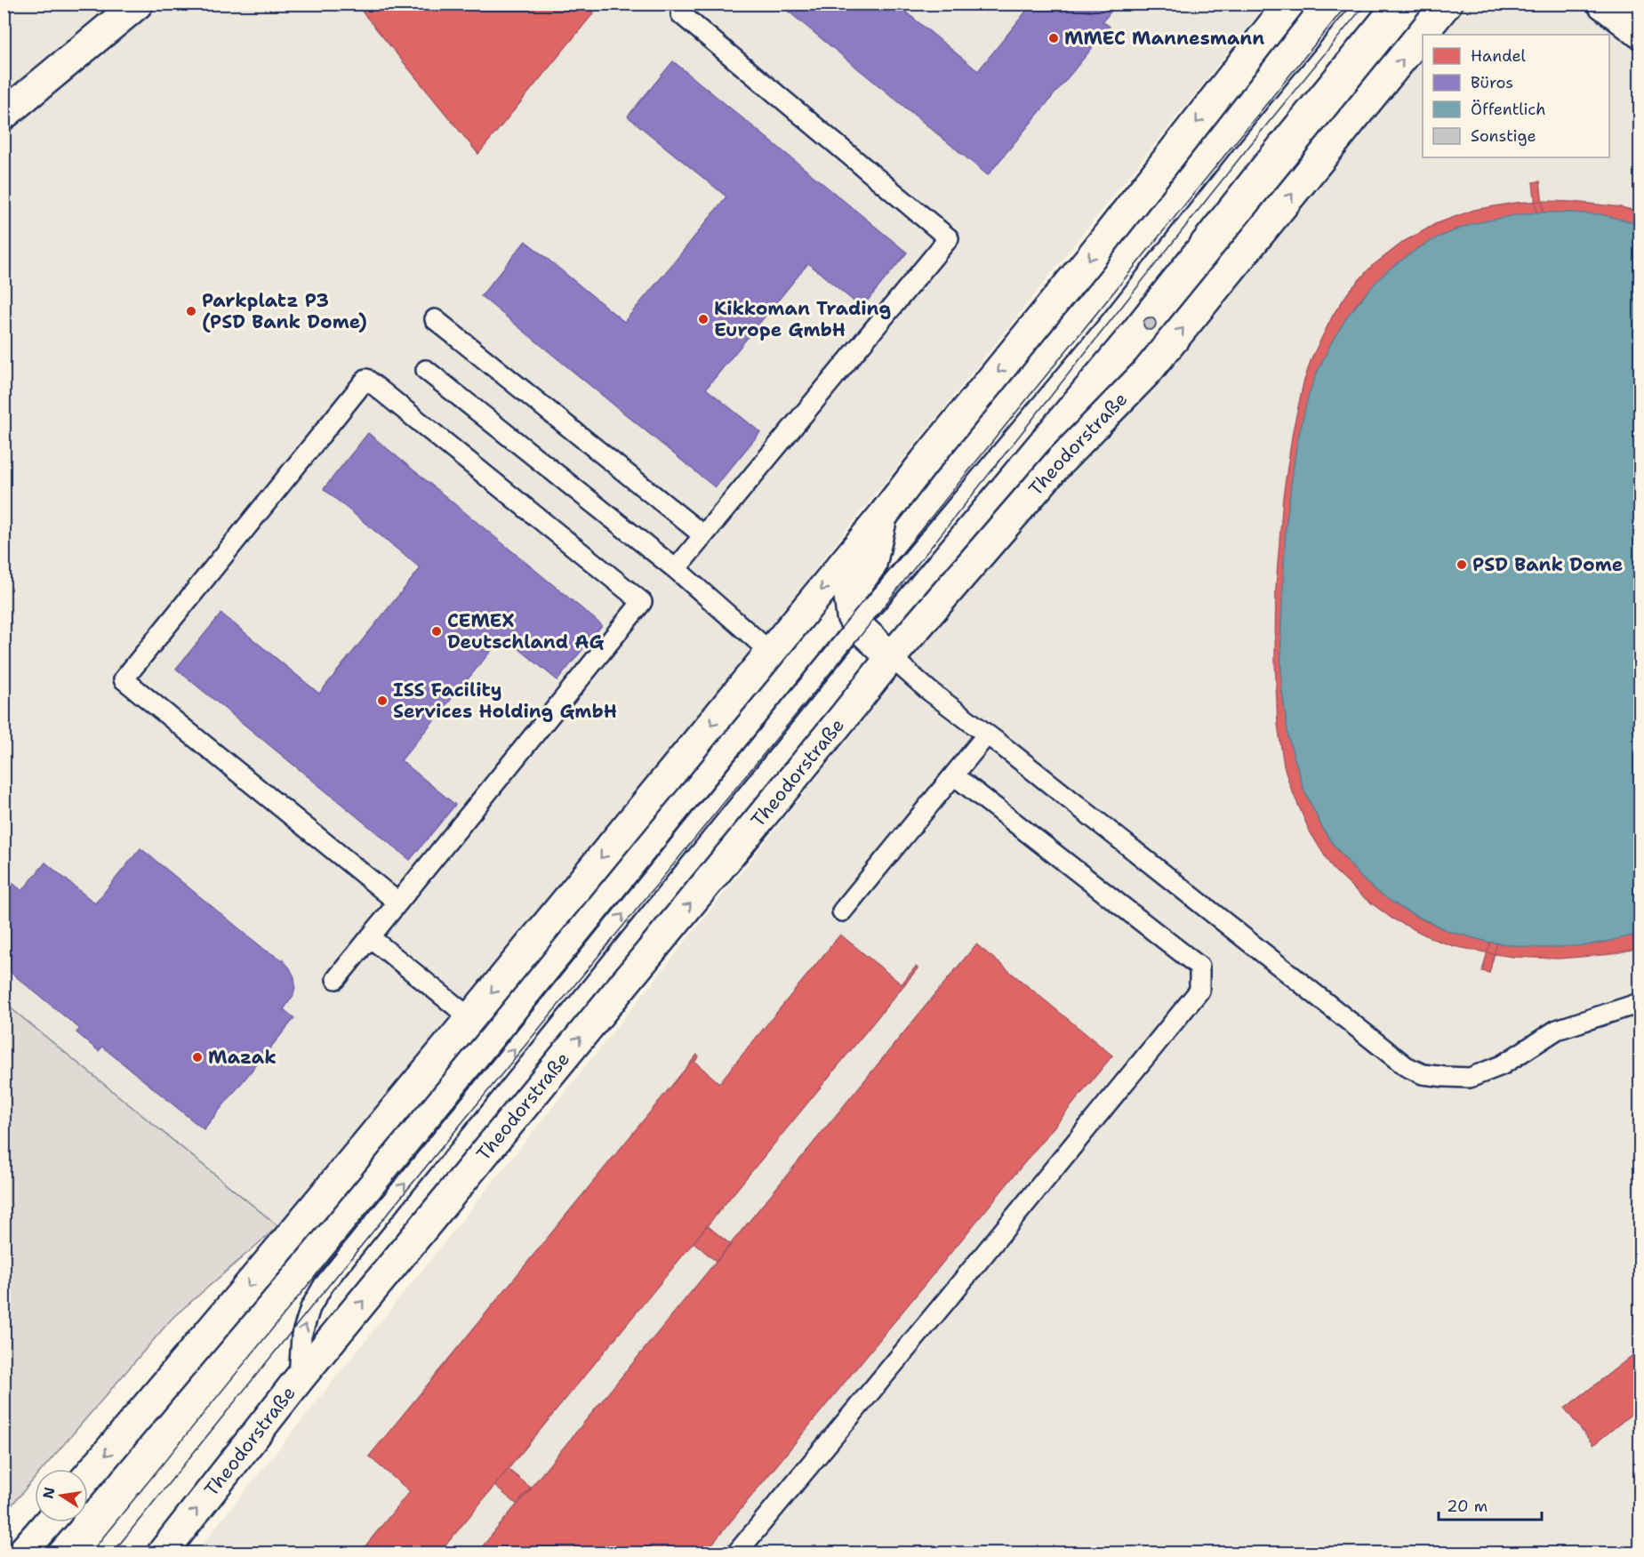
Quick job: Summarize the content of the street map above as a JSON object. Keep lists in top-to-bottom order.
{
  "streets": {
    "main road": ["Theodorstraße"]
  },
  "places": [
    "MMEC Mannesmann",
    "Parkplatz P3 (PSD Bank Dome)",
    "Kikkoman Trading Europe GmbH",
    "PSD Bank Dome",
    "CEMEX Deutschland AG",
    "ISS Facility Services Holding GmbH",
    "Mazak"
  ],
  "legend": [
    "Handel",
    "Büros",
    "Öffentlich",
    "Sonstige"
  ],
  "scale_bar": "20 m",
  "north": "left"
}
